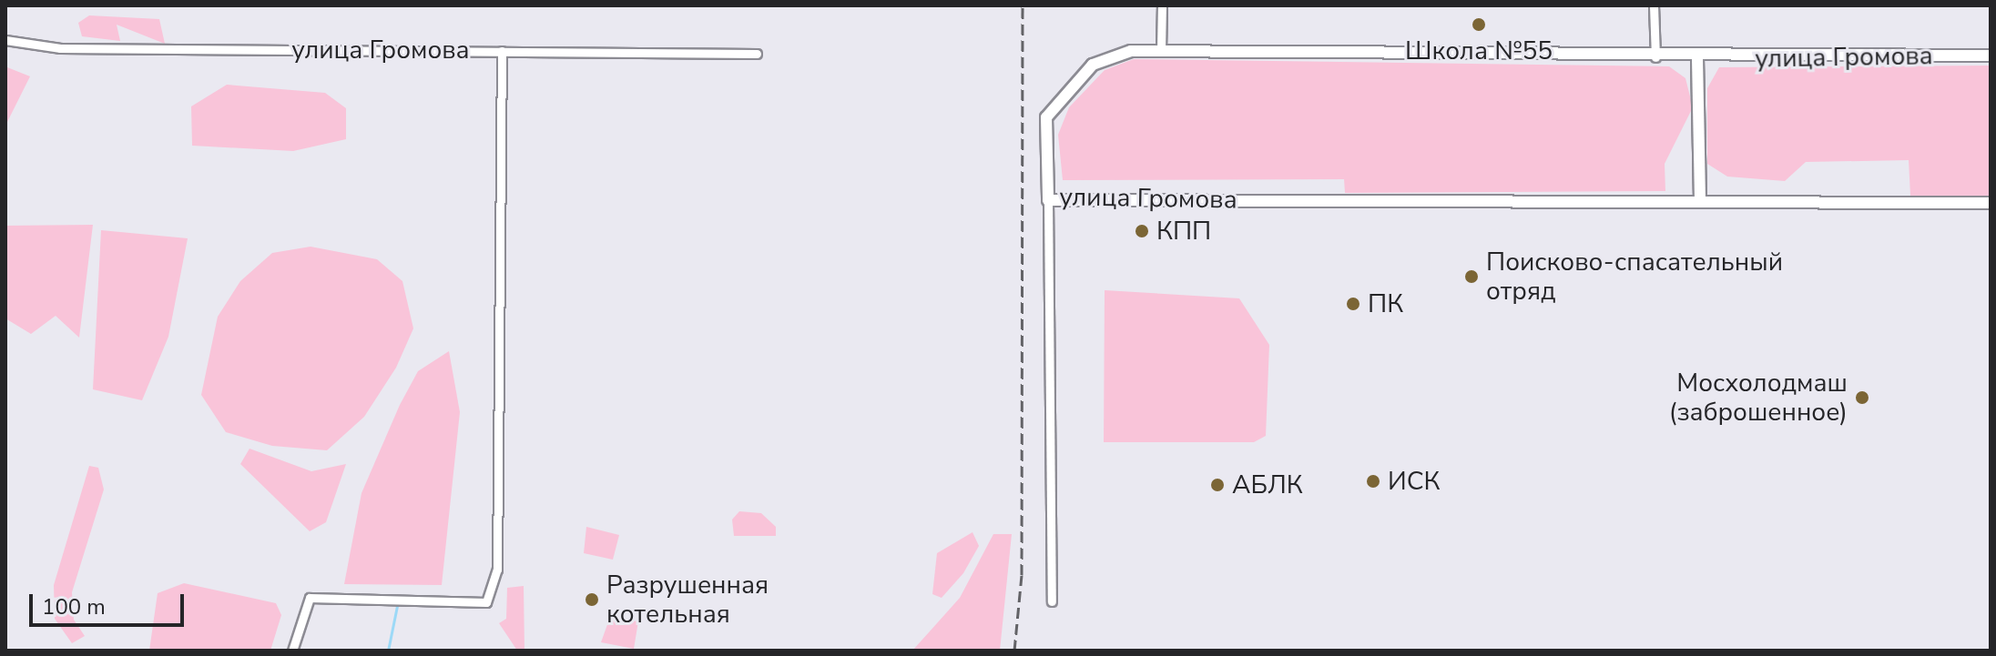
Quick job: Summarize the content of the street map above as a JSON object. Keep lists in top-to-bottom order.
{
  "streets": {
    "street": ["улица Громова"]
  },
  "places": [
    "Школа №55",
    "КПП",
    "Поисково-спасательный отряд",
    "ПК",
    "Мосхолодмаш (заброшенное)",
    "ИСК",
    "АБЛК",
    "Разрушенная котельная"
  ],
  "scale_bar": "100 m"
}
